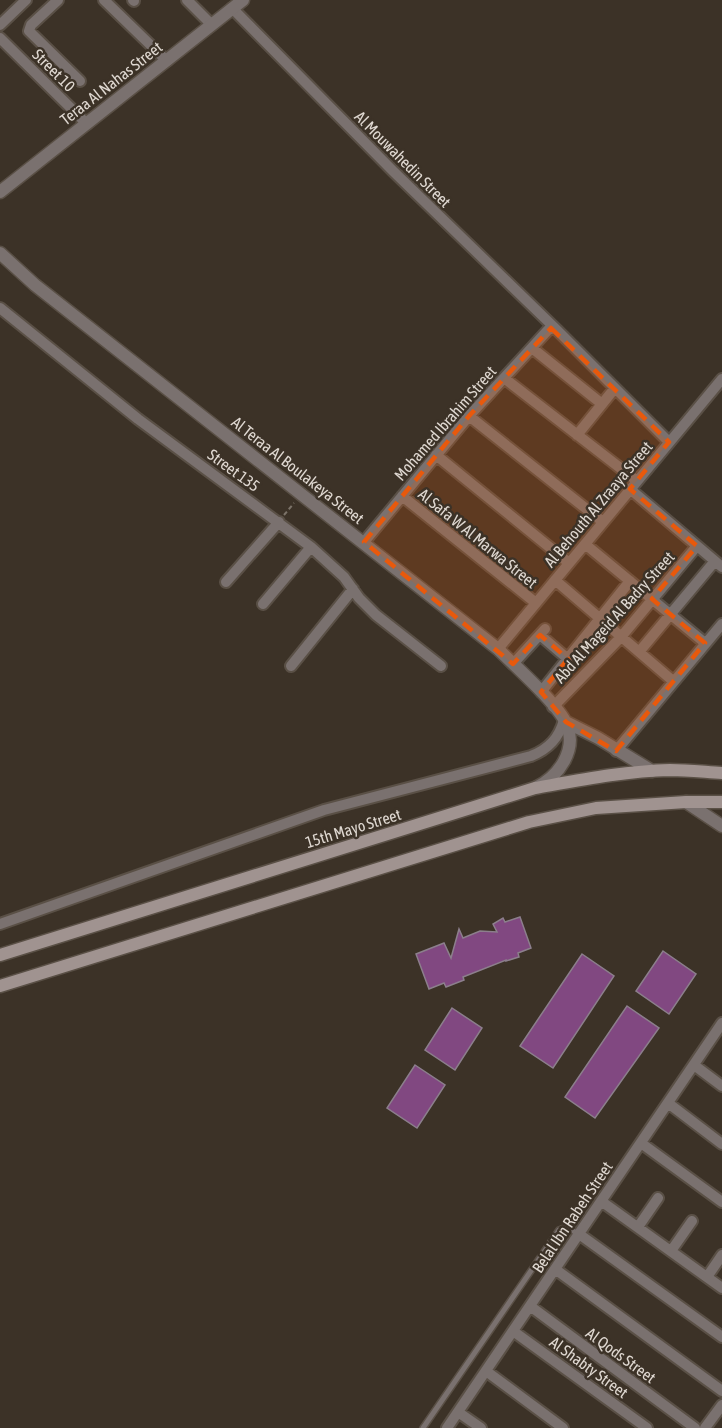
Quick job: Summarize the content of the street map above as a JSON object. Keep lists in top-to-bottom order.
{
  "streets": {
    "main road": ["15th Mayo Street"],
    "street": [
      "Street 10",
      "Teraa Al Nahas Street",
      "Al Mouwahedin Street",
      "Mohamed Ibrahim Street",
      "Street 135",
      "Al Teraa Al Boulakeya Street",
      "Al Behouth Al Zraaya Street",
      "Al Safa W Al Marwa Street",
      "Abd Al Mageid Al Badry Street",
      "Belal Ibn Rabeh Street",
      "Al Qods Street",
      "Al Shabty Street"
    ]
  },
  "crossings": [
    ["Street 10", "Teraa Al Nahas Street"],
    ["Teraa Al Nahas Street", "Al Mouwahedin Street"],
    ["Al Mouwahedin Street", "Mohamed Ibrahim Street"],
    ["Al Mouwahedin Street", "Al Behouth Al Zraaya Street"],
    ["Mohamed Ibrahim Street", "Al Teraa Al Boulakeya Street"],
    ["Mohamed Ibrahim Street", "Al Safa W Al Marwa Street"],
    ["Al Teraa Al Boulakeya Street", "Al Behouth Al Zraaya Street"],
    ["Al Teraa Al Boulakeya Street", "Abd Al Mageid Al Badry Street"],
    ["Al Teraa Al Boulakeya Street", "15th Mayo Street"],
    ["Al Behouth Al Zraaya Street", "Al Safa W Al Marwa Street"],
    ["Belal Ibn Rabeh Street", "Al Qods Street"],
    ["Belal Ibn Rabeh Street", "Al Shabty Street"]
  ]
}
